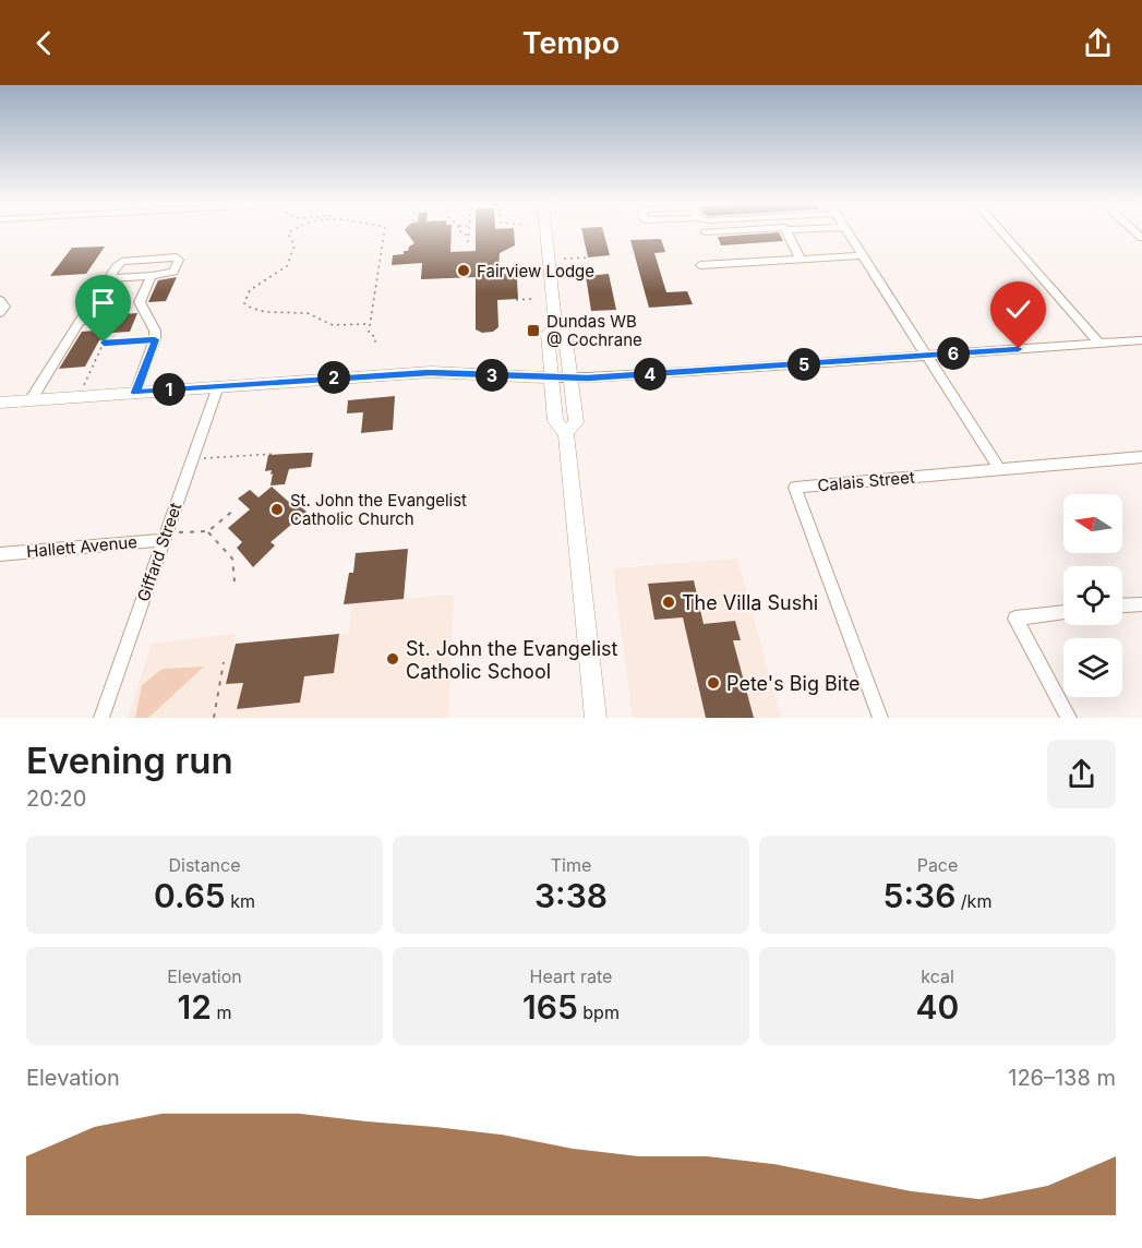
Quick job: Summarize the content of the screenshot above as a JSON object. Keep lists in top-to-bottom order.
{
  "streets": {
    "street": ["Calais Street", "Hallett Avenue", "Giffard Street"]
  },
  "crossings": [
    ["Hallett Avenue", "Giffard Street"]
  ],
  "places": {
    "other": [
      "Fairview Lodge",
      "St. John the Evangelist Catholic Church",
      "The Villa Sushi",
      "St. John the Evangelist Catholic School",
      "Pete's Big Bite"
    ],
    "transit": ["Dundas WB @ Cochrane"]
  },
  "north": "left",
  "page": {
    "header": "Tempo",
    "pins": [
      "6",
      "5",
      "4",
      "3",
      "2",
      "1"
    ],
    "heading": ["Evening run", "20:20"],
    "stats": [
      ["Distance", "0.65 km"],
      ["Time", "3:38"],
      ["Pace", "5:36 /km"],
      ["Elevation", "12 m"],
      ["Heart rate", "165 bpm"],
      ["kcal", "40"]
    ],
    "chart": ["Elevation", "126–138 m"]
  }
}
